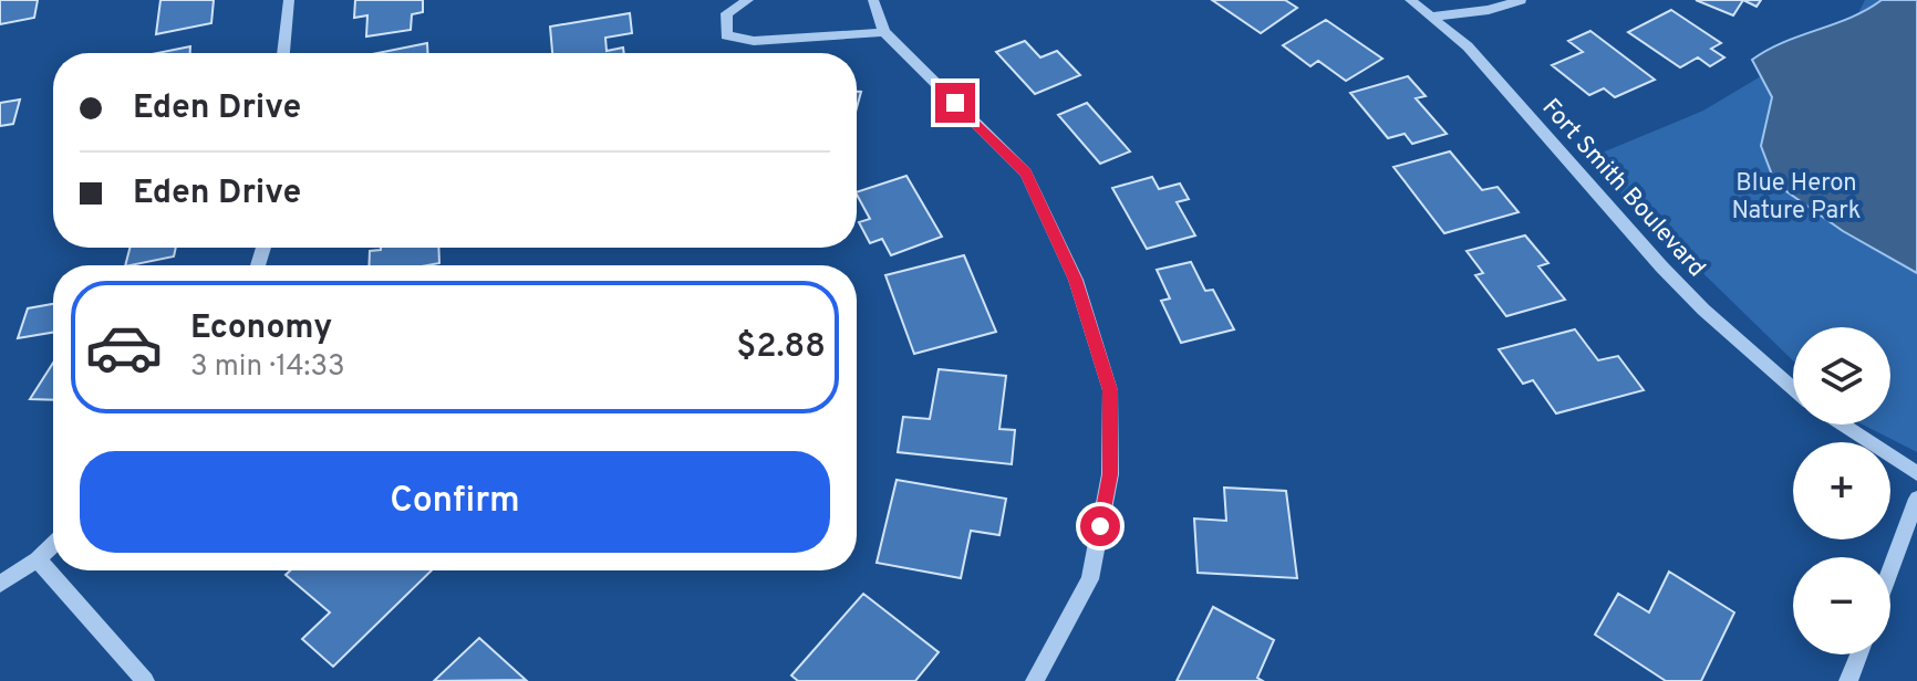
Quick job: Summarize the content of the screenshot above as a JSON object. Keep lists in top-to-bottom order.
{
  "streets": {
    "street": ["Fort Smith Boulevard"]
  },
  "parks": ["Blue Heron Nature Park"],
  "page": {
    "banner": ["Eden Drive", "Eden Drive"],
    "list": [
      {
        "name": "Economy",
        "note": "3 min · 14:33",
        "value": "$2.88"
      }
    ],
    "map_buttons": ["+", "−"],
    "buttons": "Confirm"
  }
}
